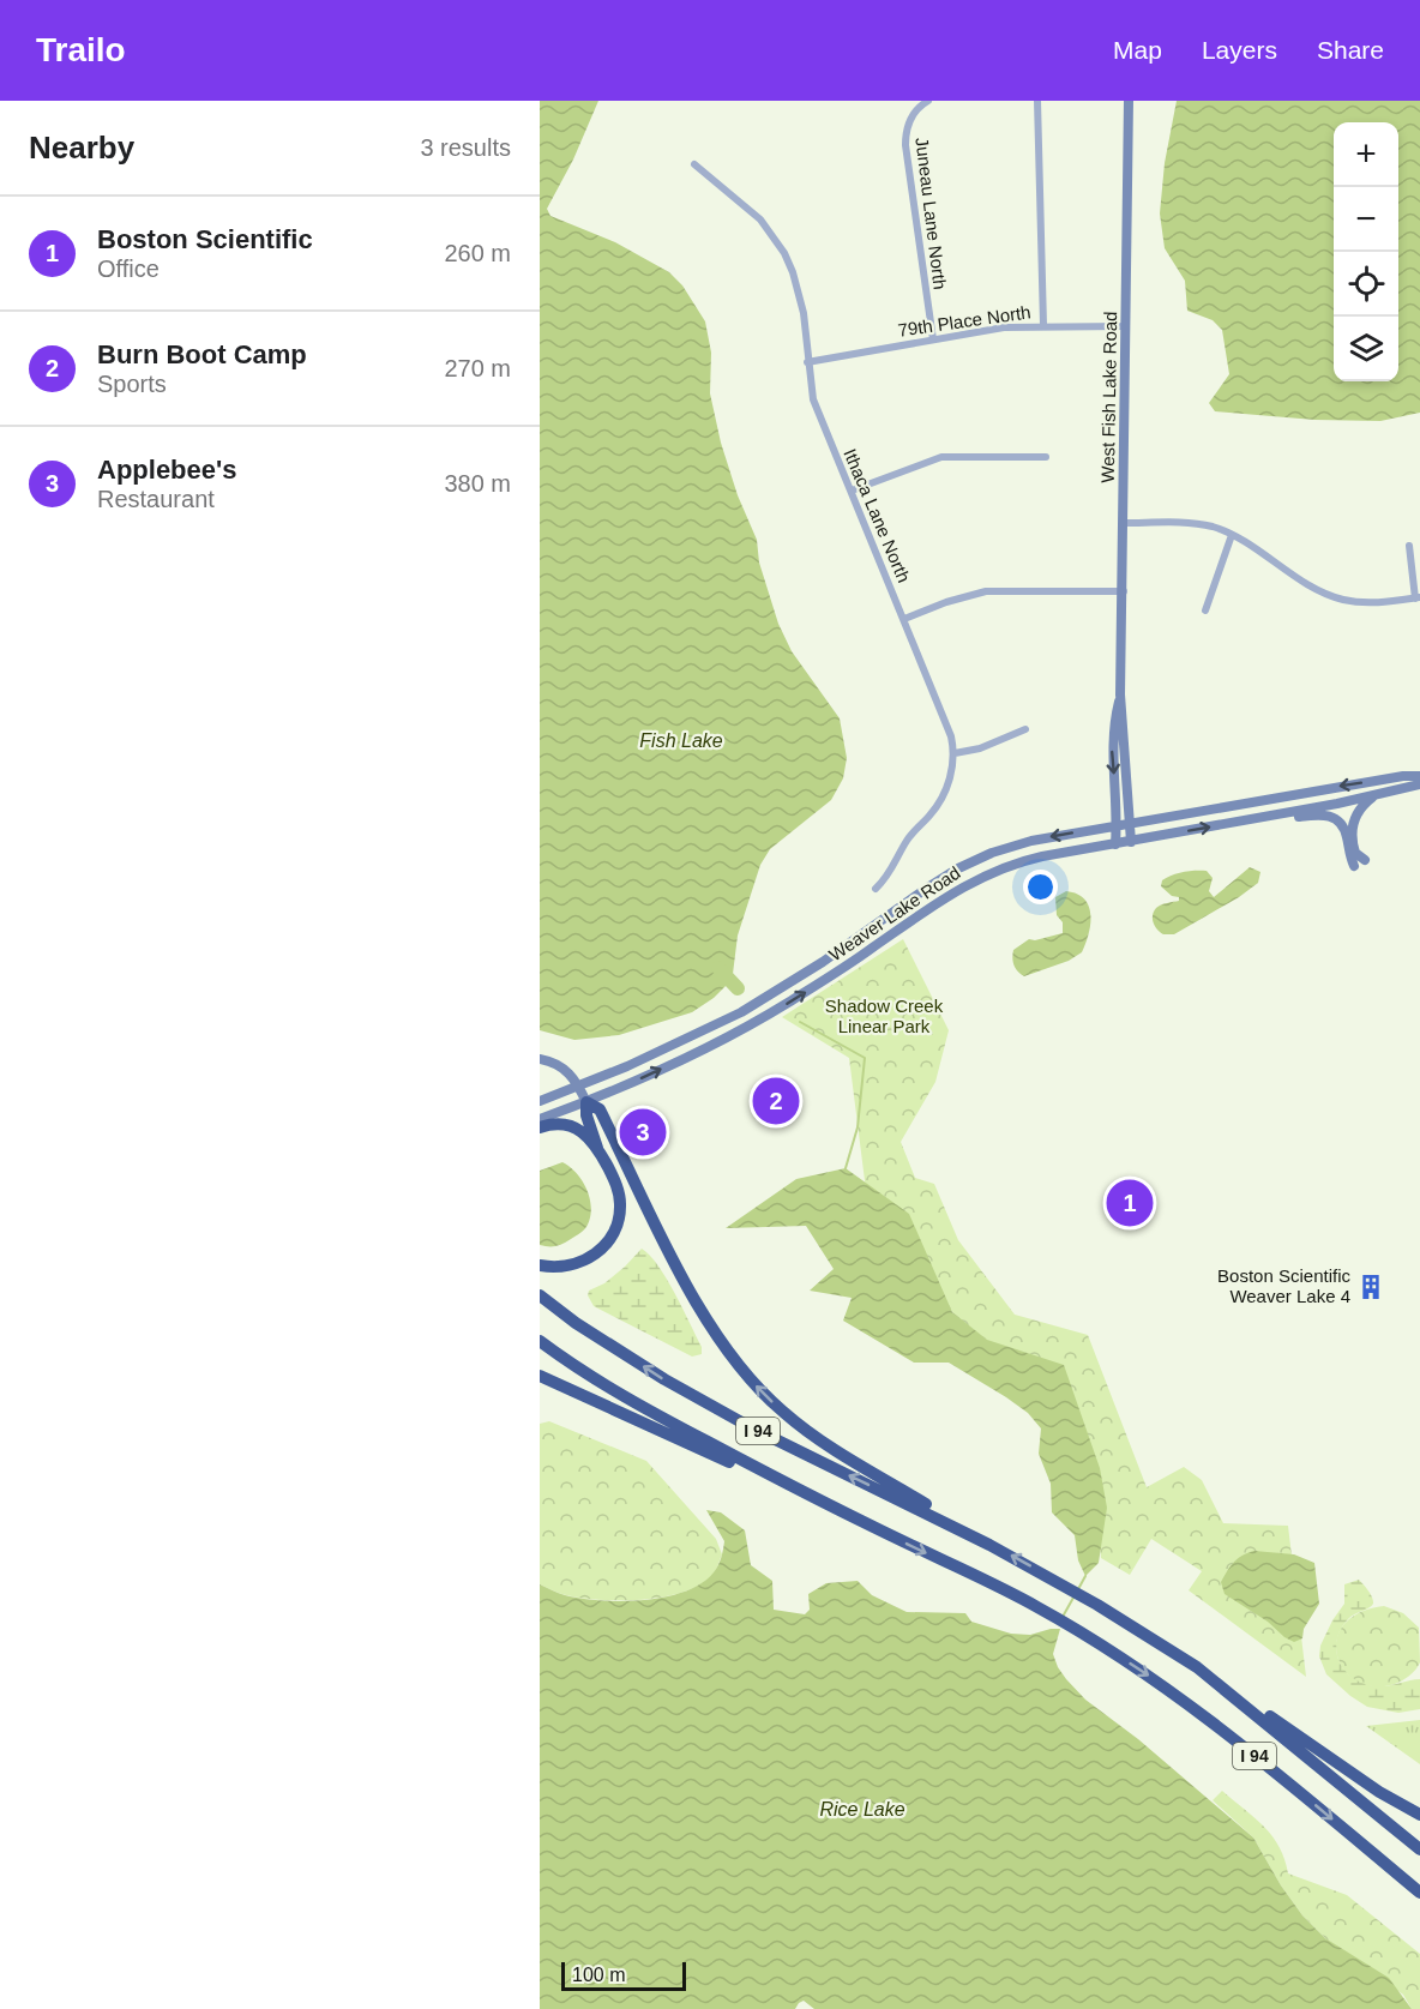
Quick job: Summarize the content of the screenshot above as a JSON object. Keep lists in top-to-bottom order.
{
  "streets": {
    "highway": ["I 94"],
    "main road": ["West Fish Lake Road", "Weaver Lake Road"],
    "street": ["Juneau Lane North", "79th Place North", "Ithaca Lane North"]
  },
  "crossings": [
    ["Juneau Lane North", "79th Place North"],
    ["79th Place North", "West Fish Lake Road"],
    ["79th Place North", "Ithaca Lane North"],
    ["West Fish Lake Road", "Weaver Lake Road"]
  ],
  "water": ["Fish Lake", "Rice Lake"],
  "parks": ["Shadow Creek Linear Park"],
  "places": {
    "building": ["Boston Scientific Weaver Lake 4"]
  },
  "scale_bar": "100 m",
  "page": {
    "header": "Trailo",
    "nav": ["Map", "Layers", "Share"],
    "heading": ["Nearby", "3 results"],
    "map_buttons": ["+", "−"],
    "list": [
      {
        "mark": "1",
        "name": "Boston Scientific",
        "note": "Office",
        "value": "260 m"
      },
      {
        "mark": "2",
        "name": "Burn Boot Camp",
        "note": "Sports",
        "value": "270 m"
      },
      {
        "mark": "3",
        "name": "Applebee's",
        "note": "Restaurant",
        "value": "380 m"
      }
    ],
    "pins": ["2", "3", "1"],
    "scale": "100 m"
  }
}
